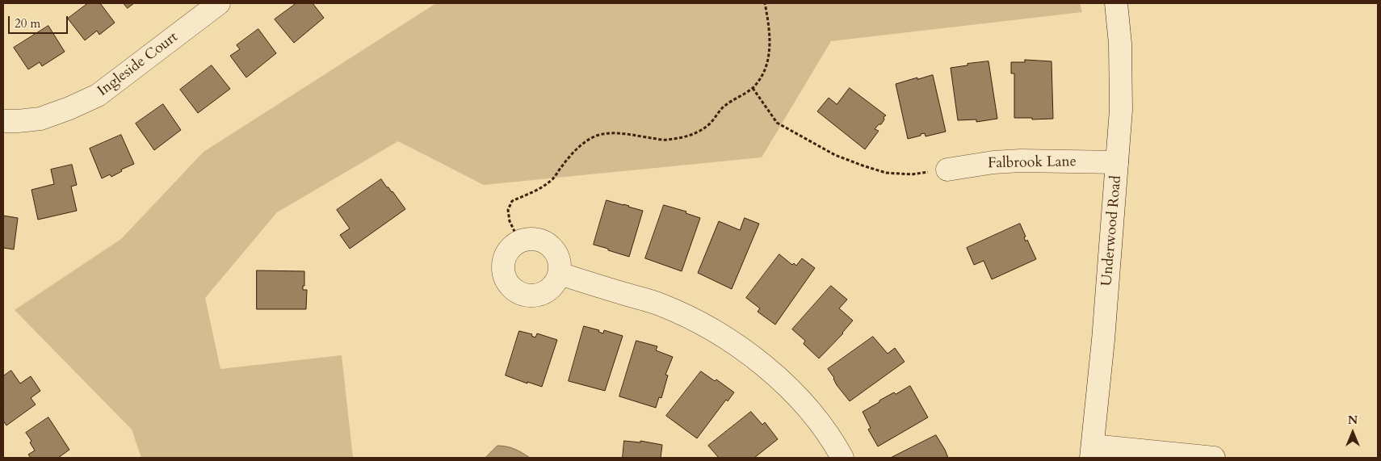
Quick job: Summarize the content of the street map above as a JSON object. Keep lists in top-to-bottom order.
{
  "streets": {
    "street": ["Ingleside Court", "Falbrook Lane", "Underwood Road"]
  },
  "crossings": [
    ["Falbrook Lane", "Underwood Road"]
  ],
  "scale_bar": "20 m",
  "north": "top"
}
